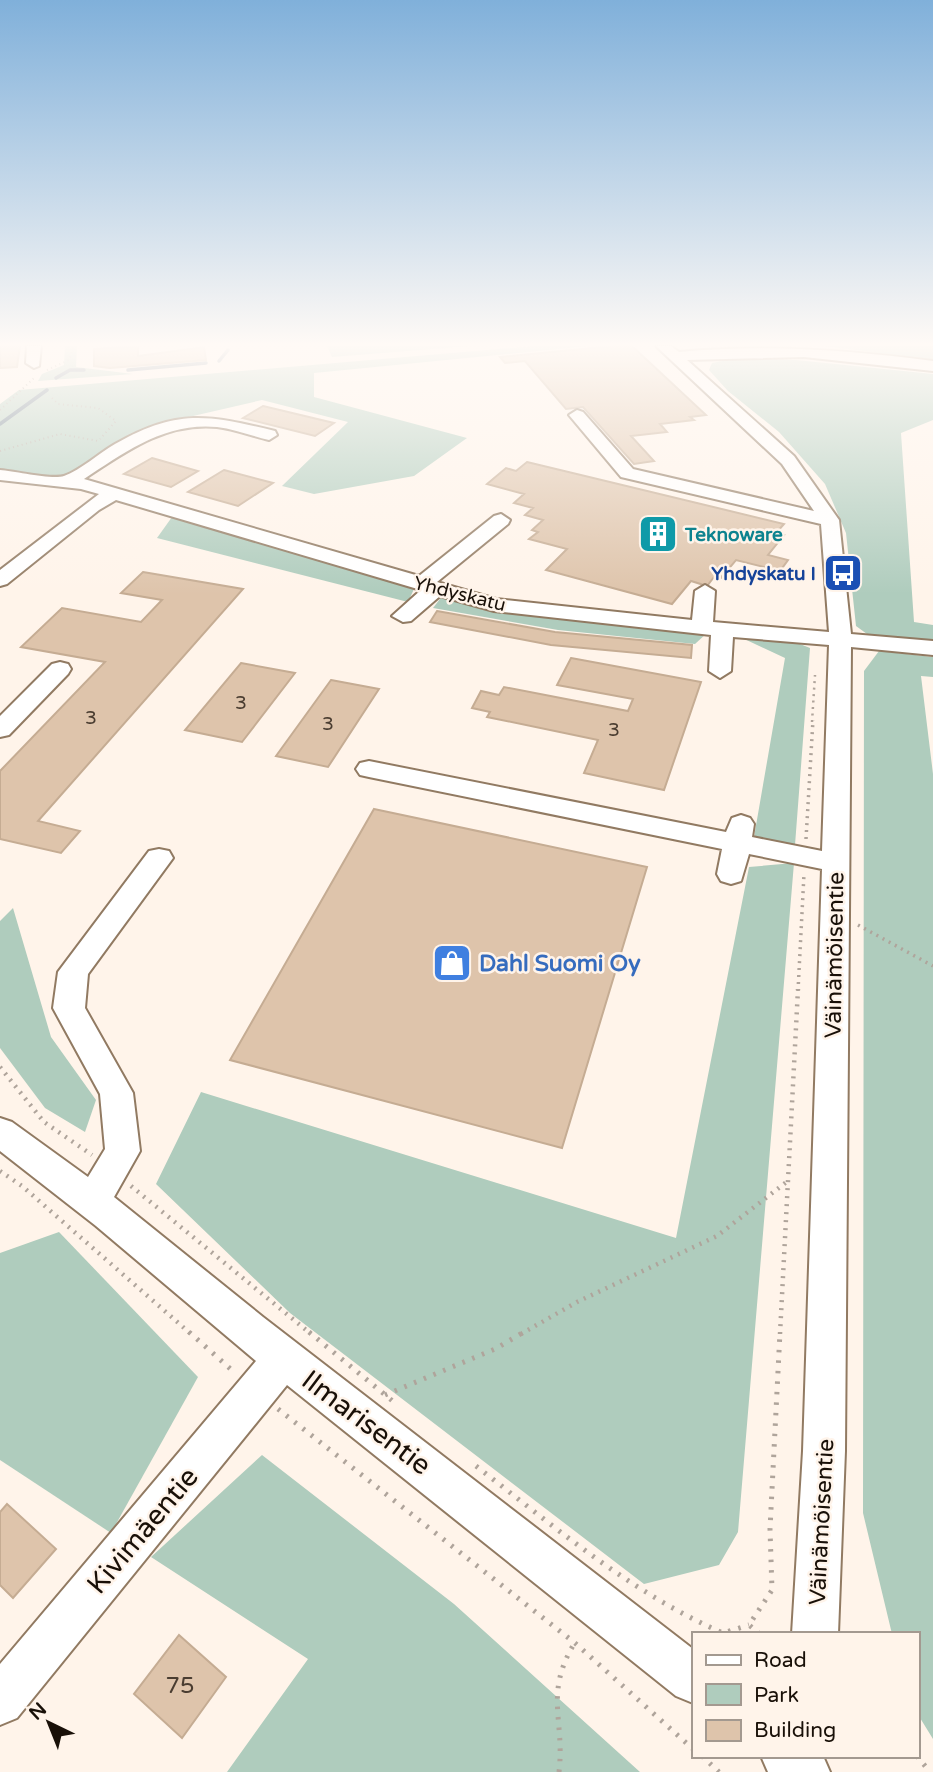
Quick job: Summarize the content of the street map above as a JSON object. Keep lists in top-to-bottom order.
{
  "streets": {
    "street": [
      "Yhdyskatu",
      "Väinämöisentie",
      "Ilmarisentie",
      "Kivimäentie"
    ]
  },
  "crossings": [
    ["Yhdyskatu", "Väinämöisentie"],
    ["Ilmarisentie", "Kivimäentie"]
  ],
  "places": {
    "building": ["Teknoware"],
    "bus stop": ["Yhdyskatu I"],
    "shop": ["Dahl Suomi Oy"]
  },
  "house_numbers": [
    "3",
    "3",
    "3",
    "3",
    "75"
  ],
  "legend": ["Road", "Park", "Building"],
  "north": "top left"
}
